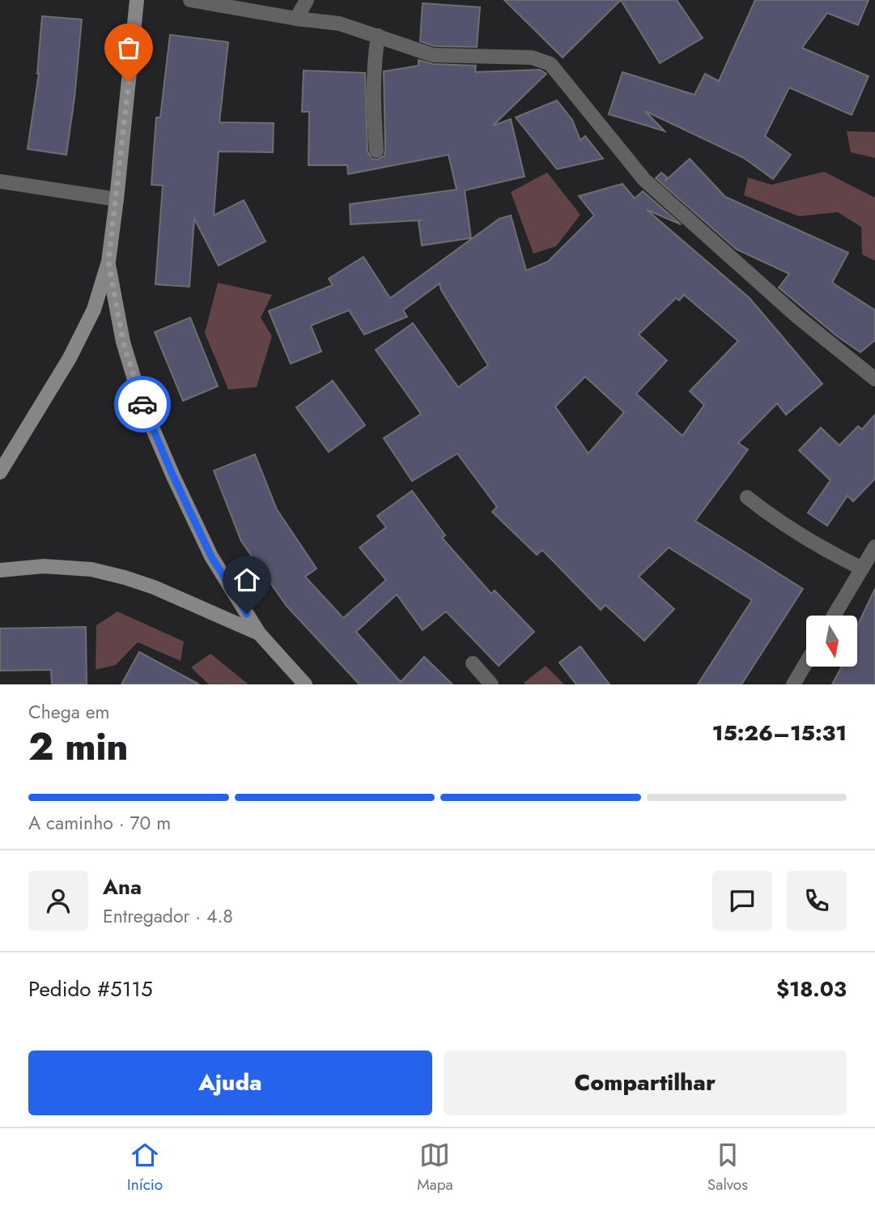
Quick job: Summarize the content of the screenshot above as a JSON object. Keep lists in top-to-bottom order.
{
  "north": "bottom",
  "page": {
    "heading": ["2 min", "Chega em", "15:26–15:31"],
    "panel": [
      "Ana",
      "Entregador · 4.8",
      "Pedido #5115",
      "$18.03"
    ],
    "bar": "A caminho · 70 m",
    "buttons": ["Ajuda", "Compartilhar"],
    "tabs": ["Início", "Mapa", "Salvos"]
  }
}
